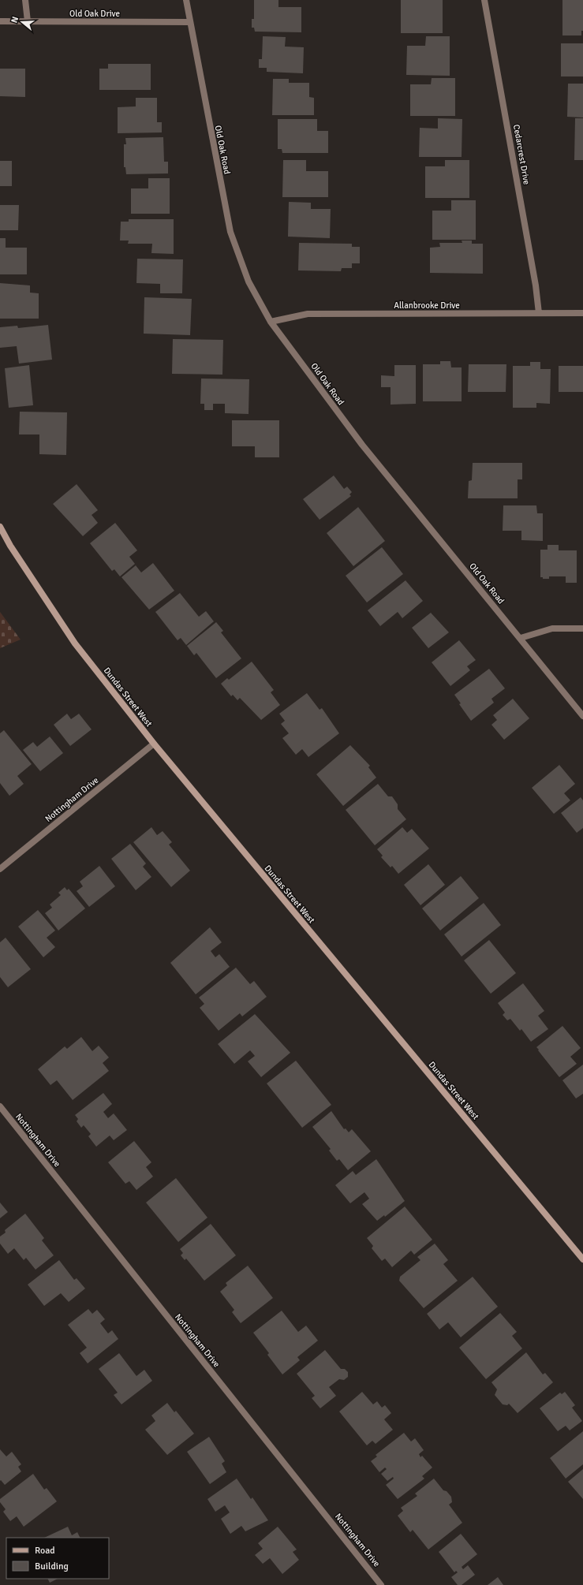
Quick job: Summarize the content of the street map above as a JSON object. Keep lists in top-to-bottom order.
{
  "streets": {
    "main road": ["Dundas Street West"],
    "street": [
      "Old Oak Drive",
      "Old Oak Road",
      "Cedarcrest Drive",
      "Allanbrooke Drive",
      "Nottingham Drive"
    ]
  },
  "crossings": [
    ["Old Oak Drive", "Old Oak Road"],
    ["Old Oak Road", "Allanbrooke Drive"],
    ["Cedarcrest Drive", "Allanbrooke Drive"],
    ["Dundas Street West", "Nottingham Drive"]
  ],
  "legend": ["Road", "Building"],
  "north": "left"
}
